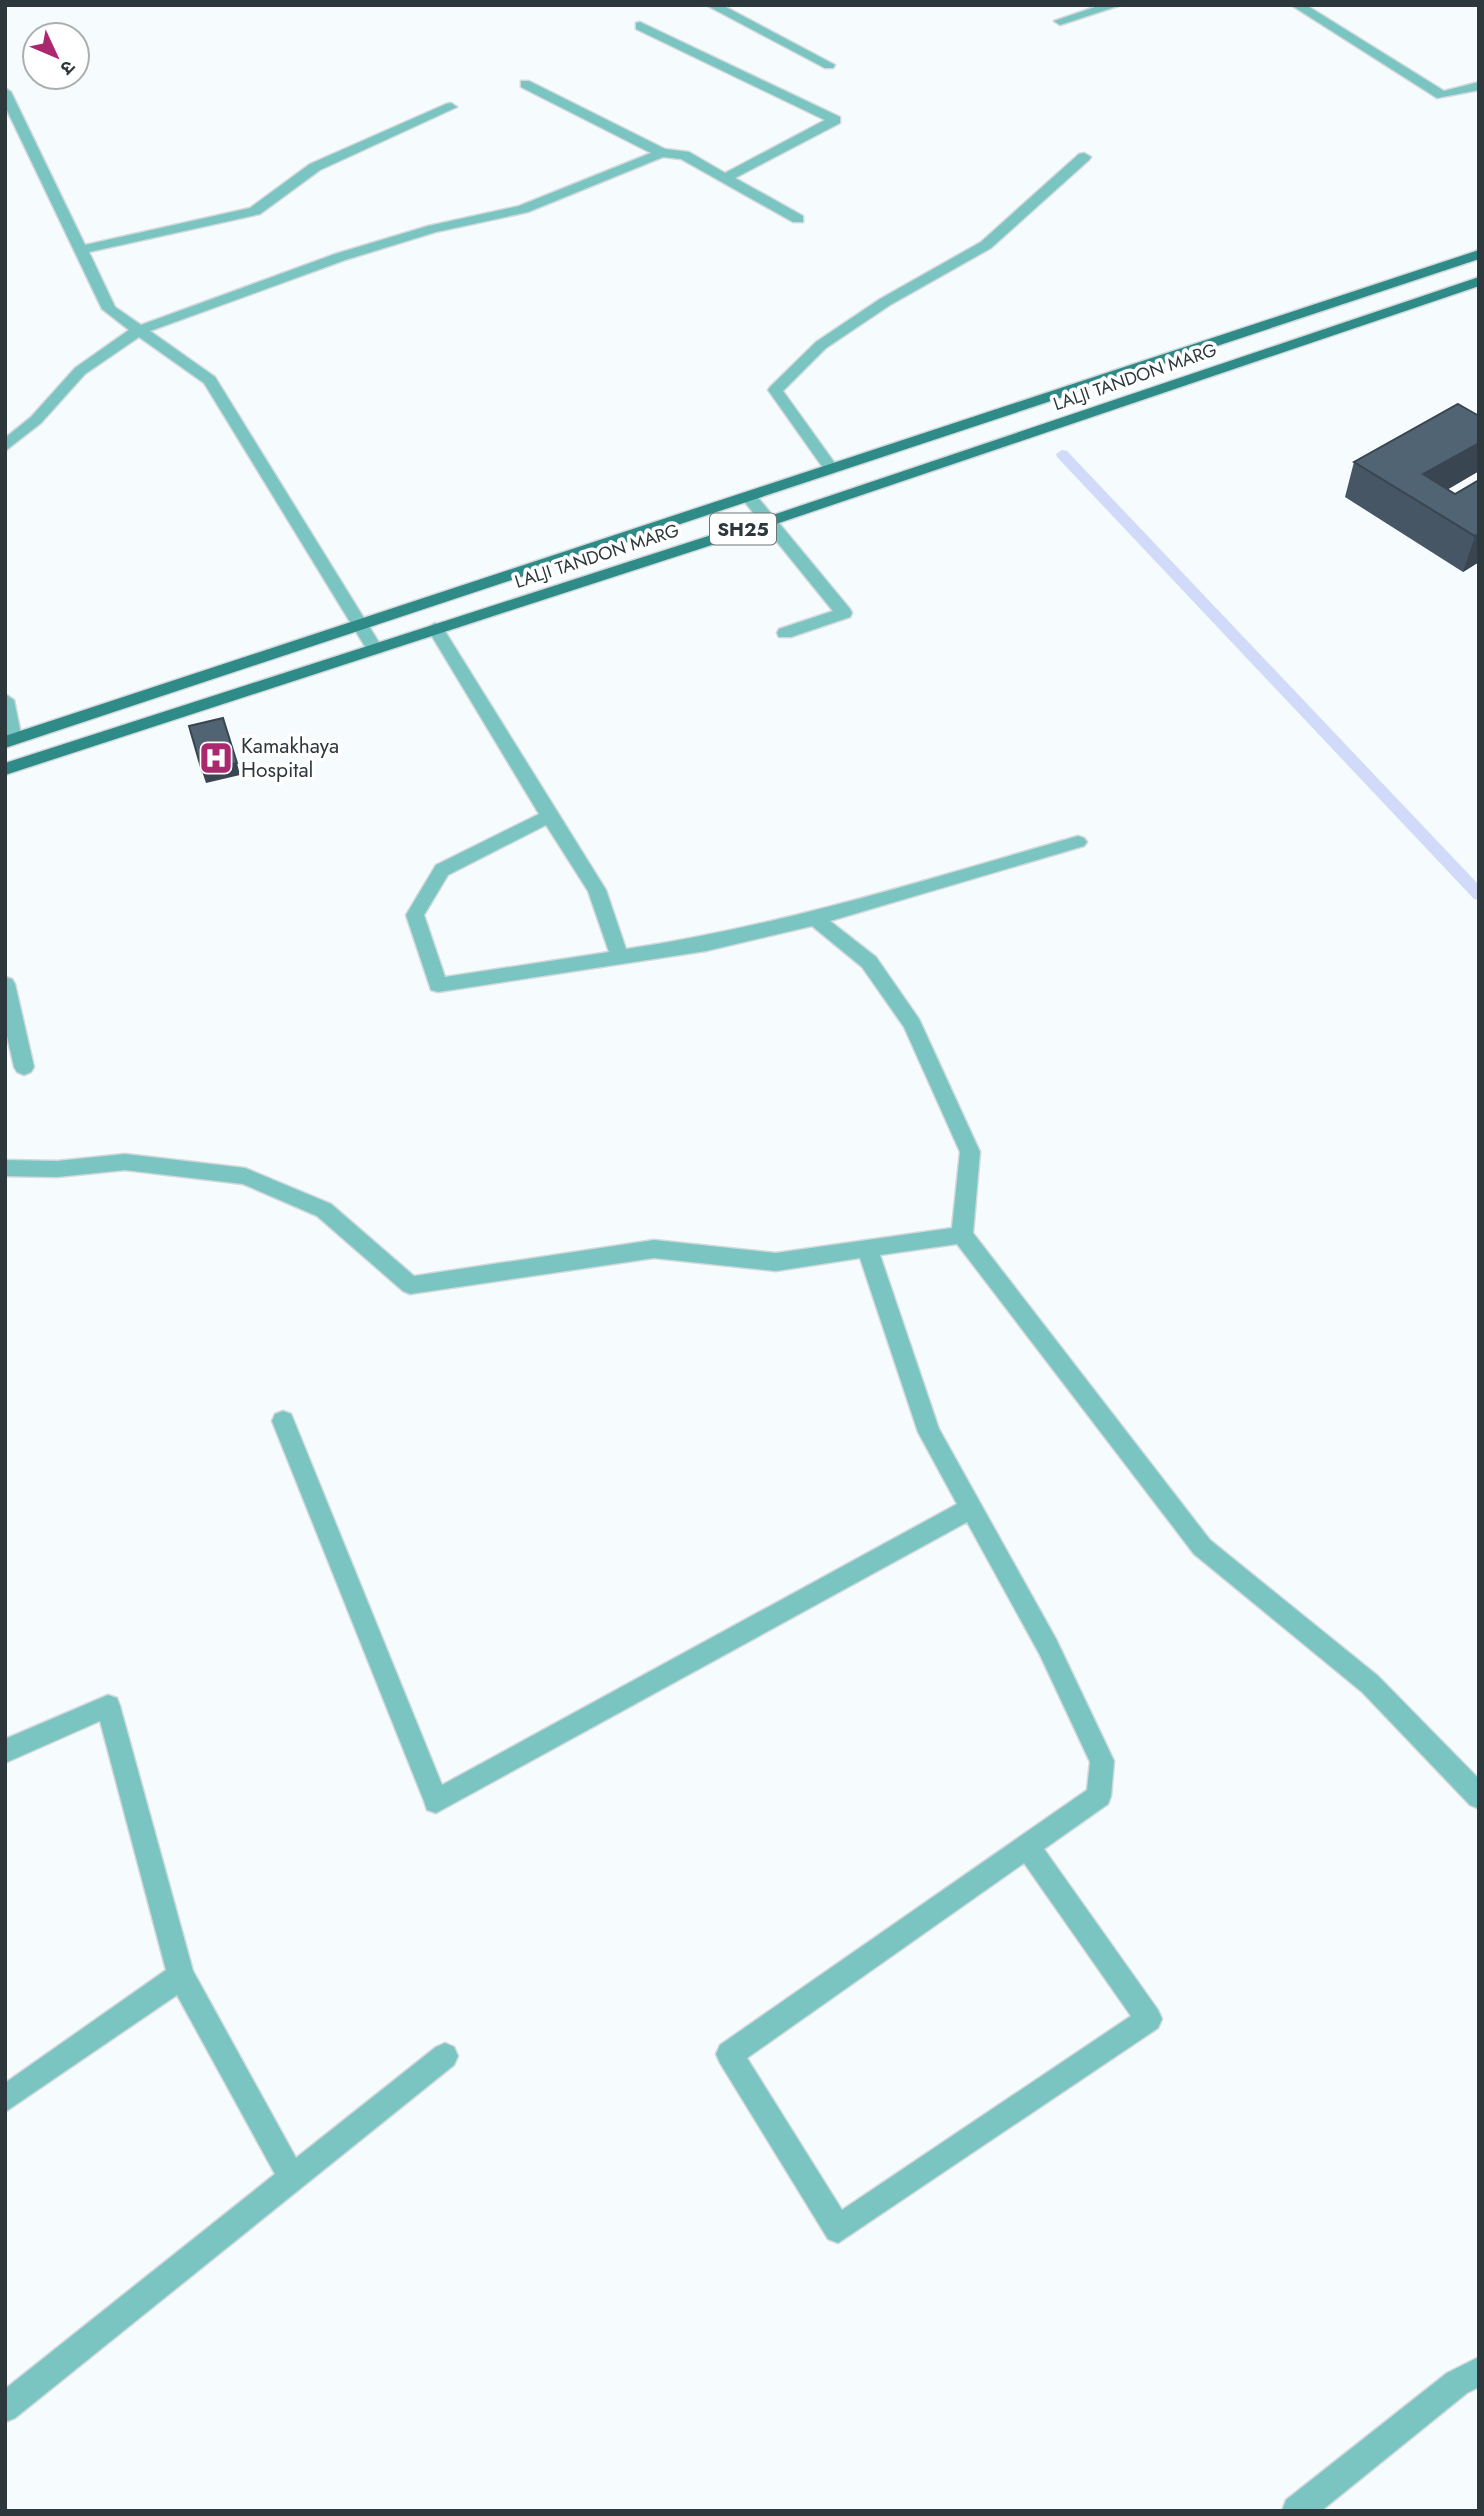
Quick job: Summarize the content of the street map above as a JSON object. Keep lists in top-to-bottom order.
{
  "streets": {
    "main road": ["LALJI TANDON MARG", "SH25"]
  },
  "places": {
    "hospital": ["Kamakhaya Hospital"]
  },
  "north": "bottom right"
}
